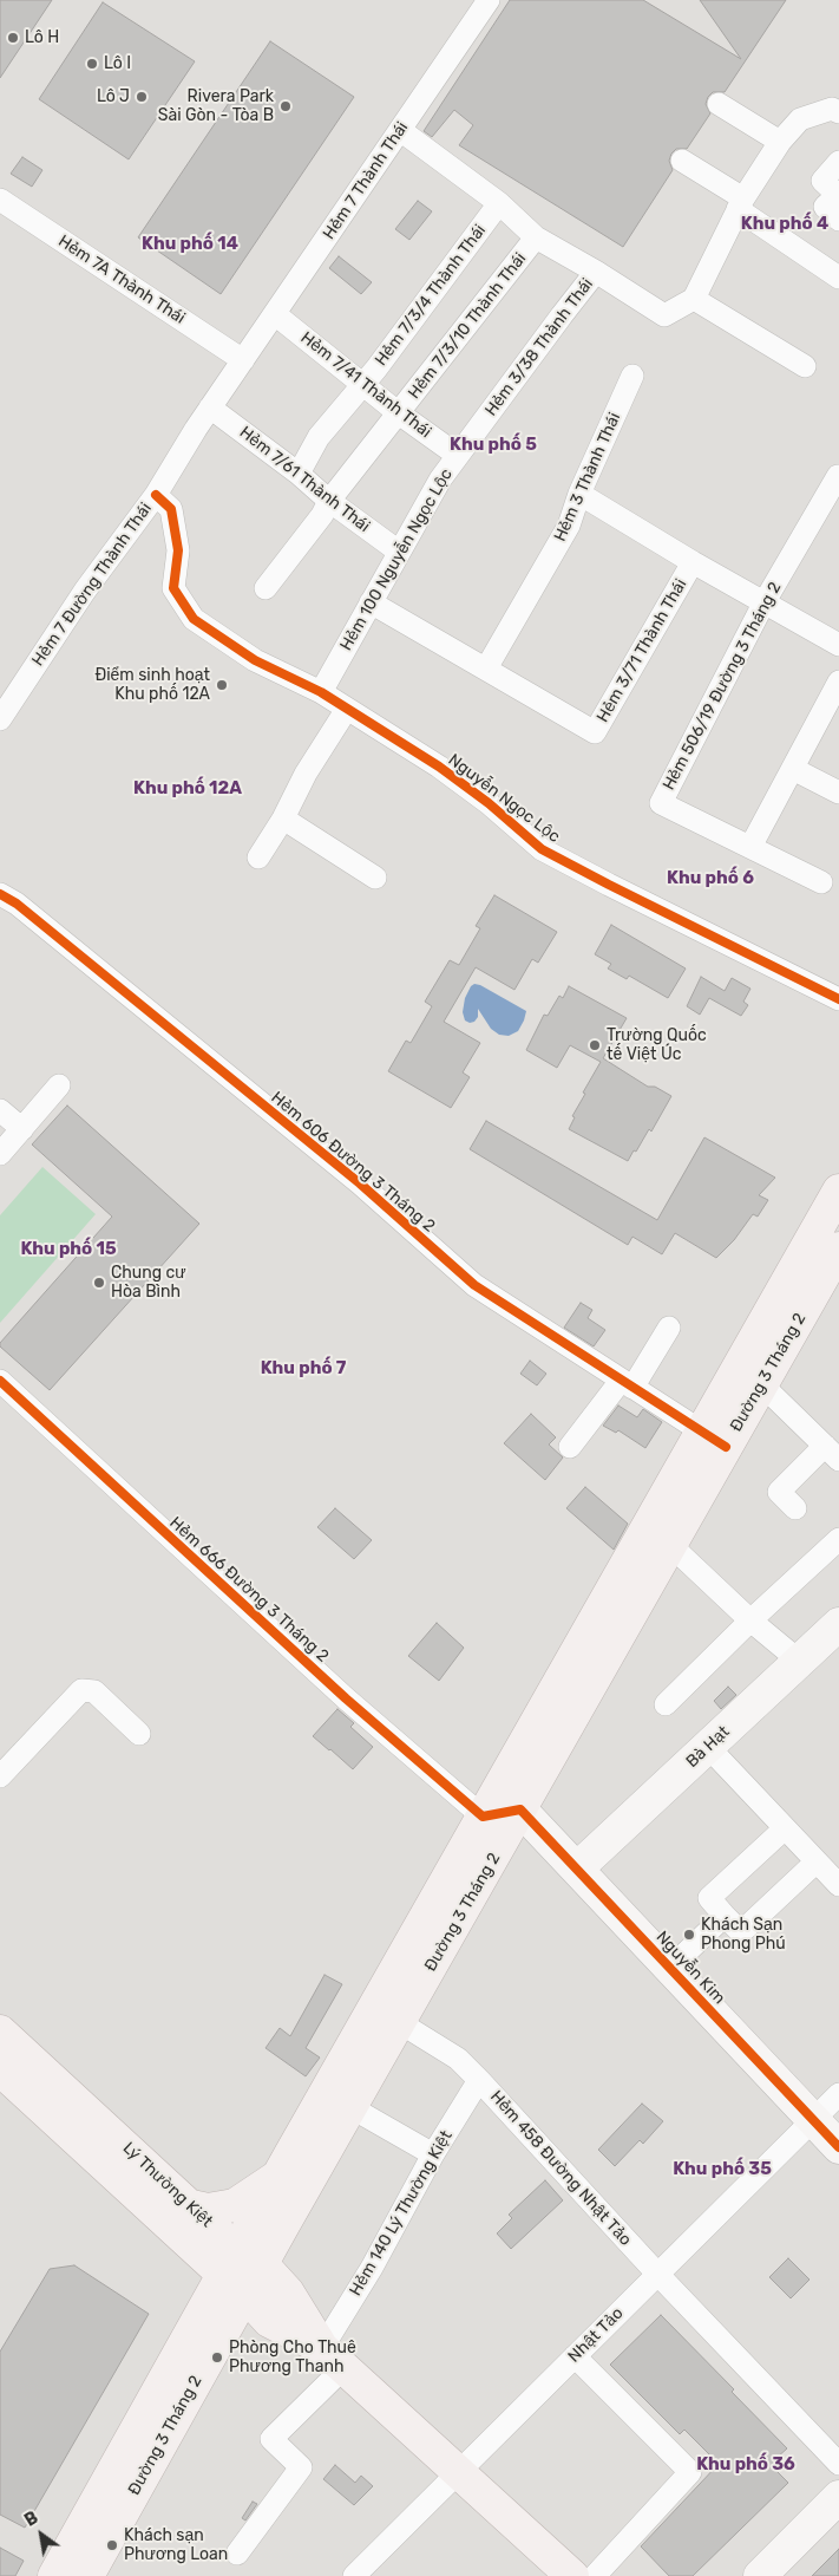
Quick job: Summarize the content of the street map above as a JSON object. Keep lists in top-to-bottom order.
{
  "streets": {
    "main road": ["Đường 3 Tháng 2", "Lý Thường Kiệt"],
    "street": [
      "Hẻm 7 Thành Thái",
      "Hẻm 7A Thành Thái",
      "Hẻm 7/3/4 Thành Thái",
      "Hẻm 7/3/10 Thành Thái",
      "Hẻm 3/38 Thành Thái",
      "Hẻm 7/41 Thành Thái",
      "Hẻm 3 Thành Thái",
      "Hẻm 7/61 Thành Thái",
      "Hẻm 100 Nguyễn Ngọc Lộc",
      "Hẻm 7 Đường Thành Thái",
      "Hẻm 3/71 Thành Thái",
      "Hẻm 506/19 Đường 3 Tháng 2",
      "Nguyễn Ngọc Lộc",
      "Hẻm 606 Đường 3 Tháng 2",
      "Hẻm 666 Đường 3 Tháng 2",
      "Bà Hạt",
      "Nguyễn Kim",
      "Hẻm 458 Đường Nhật Tảo",
      "Hẻm 140 Lý Thường Kiệt",
      "Nhật Tảo"
    ]
  },
  "crossings": [
    ["Hẻm 7 Thành Thái", "Hẻm 7A Thành Thái"],
    ["Hẻm 7 Thành Thái", "Hẻm 7/41 Thành Thái"],
    ["Hẻm 7 Thành Thái", "Hẻm 7 Đường Thành Thái"],
    ["Hẻm 7A Thành Thái", "Hẻm 7 Đường Thành Thái"],
    ["Hẻm 7/3/4 Thành Thái", "Hẻm 7/41 Thành Thái"],
    ["Hẻm 7/3/4 Thành Thái", "Hẻm 7/61 Thành Thái"],
    ["Hẻm 7/3/10 Thành Thái", "Hẻm 7/41 Thành Thái"],
    ["Hẻm 7/3/10 Thành Thái", "Hẻm 7/61 Thành Thái"],
    ["Hẻm 3/38 Thành Thái", "Hẻm 100 Nguyễn Ngọc Lộc"],
    ["Hẻm 7/41 Thành Thái", "Hẻm 100 Nguyễn Ngọc Lộc"],
    ["Hẻm 3 Thành Thái", "Hẻm 3/71 Thành Thái"],
    ["Hẻm 7/61 Thành Thái", "Hẻm 100 Nguyễn Ngọc Lộc"],
    ["Hẻm 7/61 Thành Thái", "Hẻm 7 Đường Thành Thái"],
    ["Hẻm 100 Nguyễn Ngọc Lộc", "Nguyễn Ngọc Lộc"],
    ["Hẻm 7 Đường Thành Thái", "Nguyễn Ngọc Lộc"],
    ["Hẻm 606 Đường 3 Tháng 2", "Đường 3 Tháng 2"],
    ["Đường 3 Tháng 2", "Hẻm 666 Đường 3 Tháng 2"],
    ["Đường 3 Tháng 2", "Nguyễn Kim"],
    ["Đường 3 Tháng 2", "Hẻm 458 Đường Nhật Tảo"],
    ["Đường 3 Tháng 2", "Lý Thường Kiệt"],
    ["Bà Hạt", "Nguyễn Kim"],
    ["Nguyễn Kim", "Nhật Tảo"],
    ["Hẻm 458 Đường Nhật Tảo", "Hẻm 140 Lý Thường Kiệt"],
    ["Hẻm 458 Đường Nhật Tảo", "Nhật Tảo"],
    ["Lý Thường Kiệt", "Hẻm 140 Lý Thường Kiệt"],
    ["Lý Thường Kiệt", "Nhật Tảo"]
  ],
  "districts": [
    "Khu phố 4",
    "Khu phố 14",
    "Khu phố 5",
    "Khu phố 12A",
    "Khu phố 6",
    "Khu phố 15",
    "Khu phố 7",
    "Khu phố 35",
    "Khu phố 36"
  ],
  "places": [
    "Lô H",
    "Lô I",
    "Lô J",
    "Rivera Park Sài Gòn - Tòa B",
    "Điểm sinh hoạt Khu phố 12A",
    "Trường Quốc tế Việt Úc",
    "Chung cư Hòa Bình",
    "Khách Sạn Phong Phú",
    "Phòng Cho Thuê Phương Thanh",
    "Khách sạn Phương Loan"
  ],
  "north": "top left"
}
